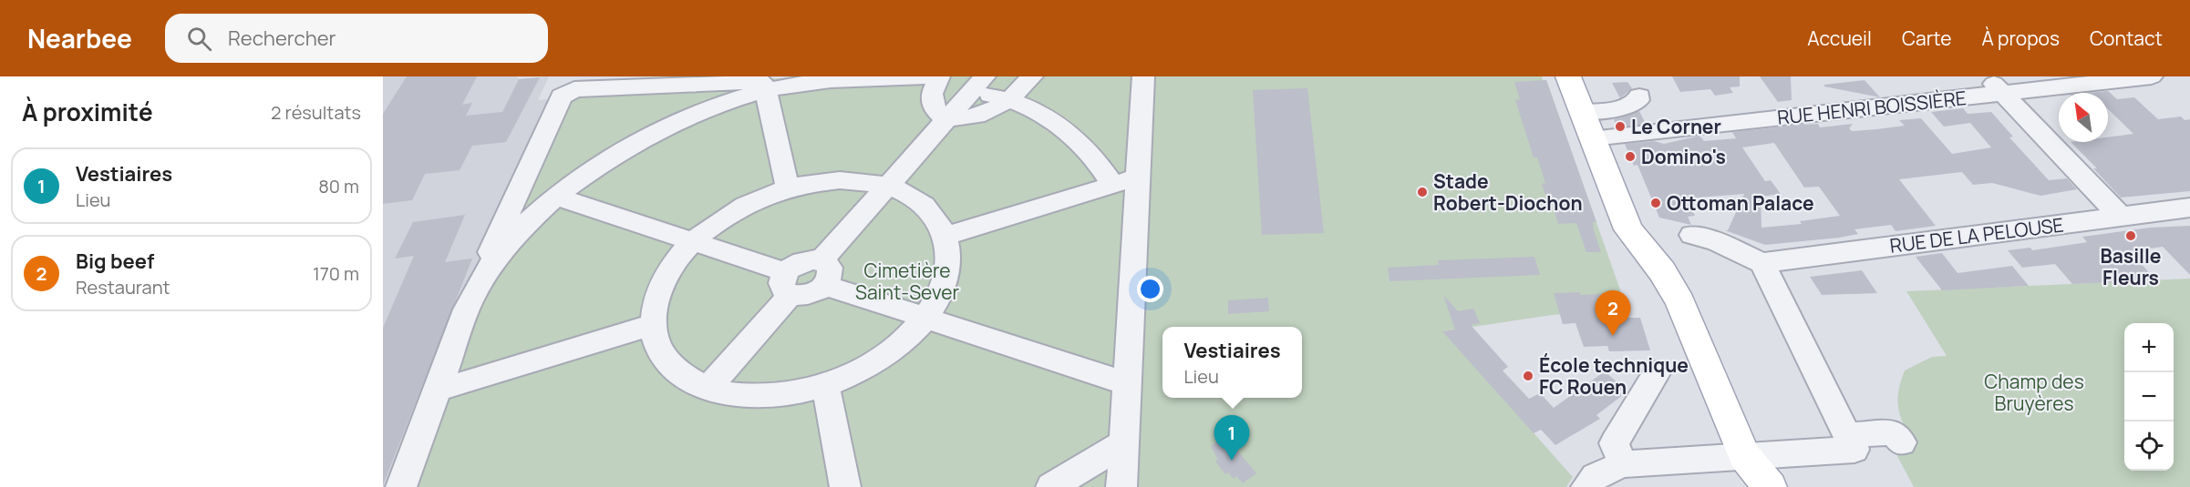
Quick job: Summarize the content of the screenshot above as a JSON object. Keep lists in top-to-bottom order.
{
  "streets": {
    "street": ["RUE HENRI BOISSIÈRE", "RUE DE LA PELOUSE"]
  },
  "parks": ["Cimetière Saint-Sever", "Champ des Bruyères"],
  "places": [
    "Le Corner",
    "Domino's",
    "Stade Robert-Diochon",
    "Ottoman Palace",
    "Basille Fleurs",
    "École technique FC Rouen"
  ],
  "north": "top left",
  "page": {
    "header": "Nearbee",
    "search": "Rechercher",
    "nav": [
      "Accueil",
      "Carte",
      "À propos",
      "Contact"
    ],
    "heading": ["À proximité", "2 résultats"],
    "list": [
      {
        "mark": "1",
        "name": "Vestiaires",
        "note": "Lieu",
        "value": "80 m"
      },
      {
        "mark": "2",
        "name": "Big beef",
        "note": "Restaurant",
        "value": "170 m"
      }
    ],
    "pins": ["2", "1"],
    "map_buttons": ["+", "−"],
    "popup": ["Vestiaires", "Lieu"]
  }
}
